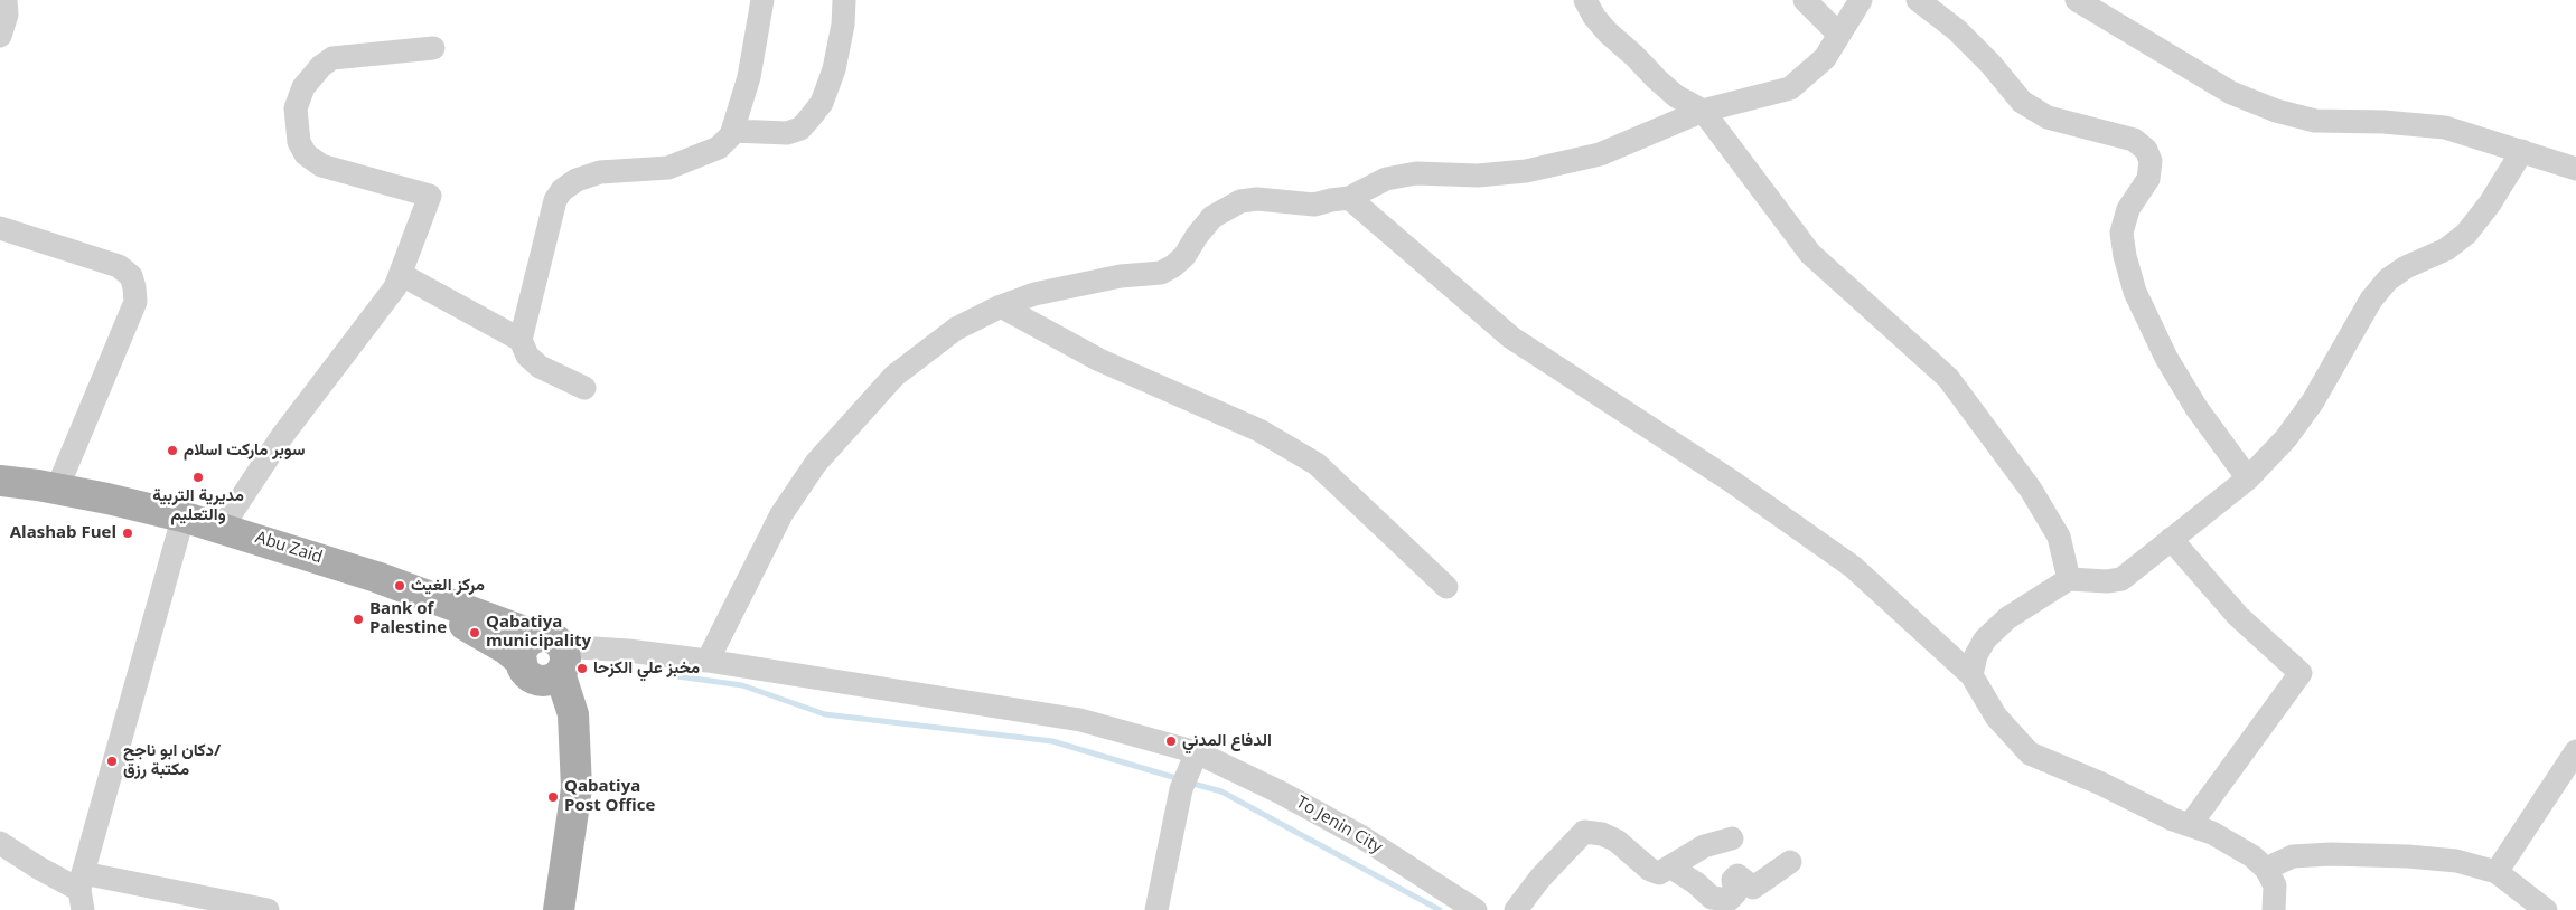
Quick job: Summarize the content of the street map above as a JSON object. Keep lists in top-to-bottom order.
{
  "streets": {
    "main road": ["Abu Zaid"],
    "street": ["To Jenin City"]
  },
  "crossings": [
    ["Abu Zaid", "To Jenin City"]
  ],
  "places": [
    "سوبر ماركت اسلام",
    "مديرية التربية والتعليم",
    "Alashab Fuel",
    "مركز الغيث",
    "Bank of Palestine",
    "Qabatiya municipality",
    "مخبز علي الكزحا",
    "الدفاع المدني",
    "دكان ابو ناجح/ مكتبة رزق",
    "Qabatiya Post Office"
  ]
}
